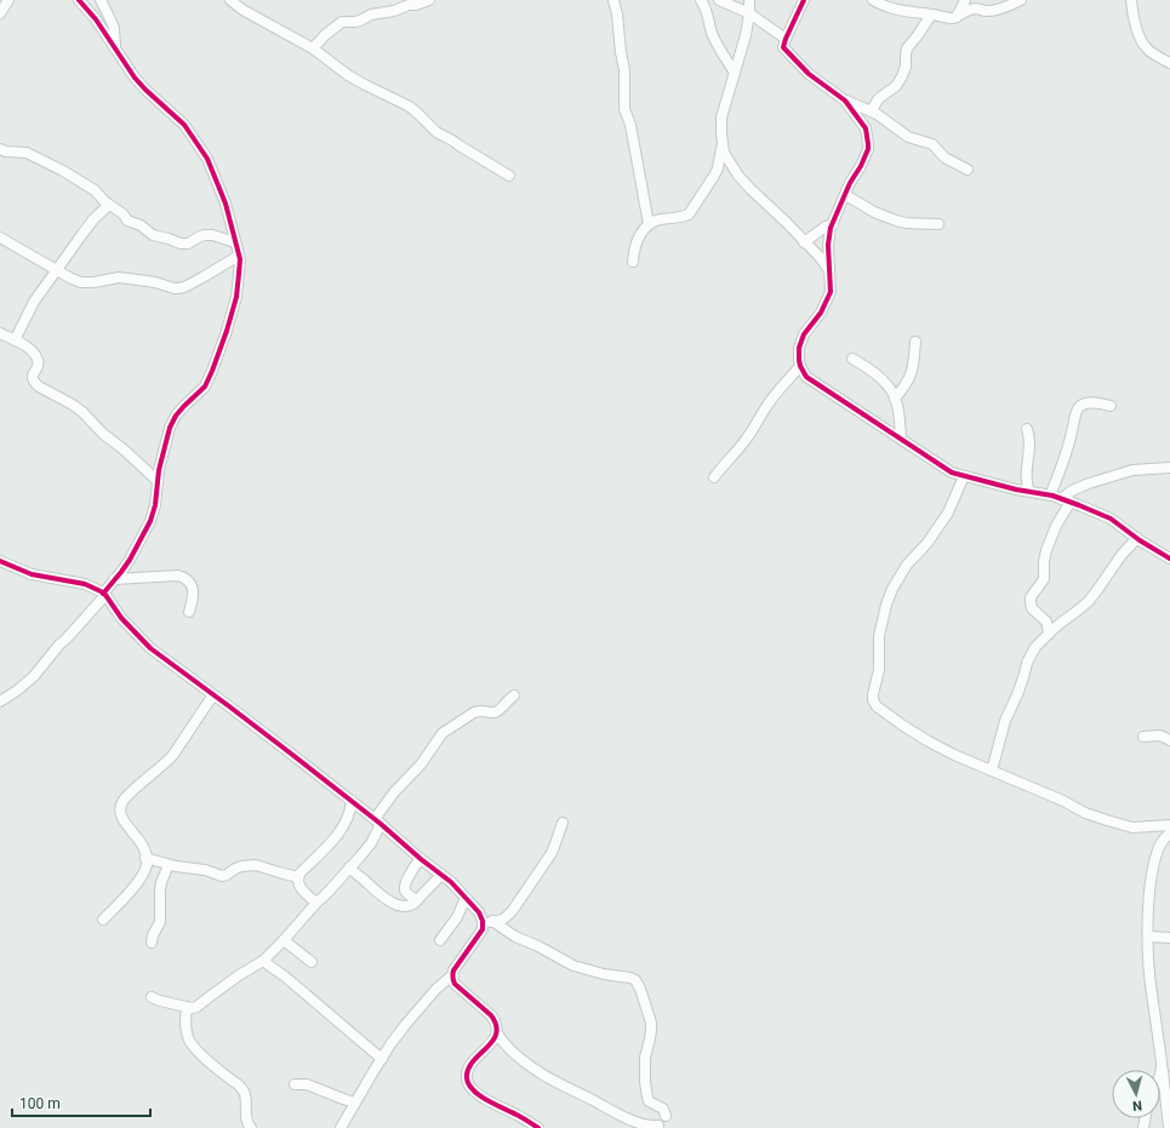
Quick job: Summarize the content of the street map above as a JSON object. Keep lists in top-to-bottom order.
{
  "scale_bar": "100 m",
  "north": "bottom"
}
